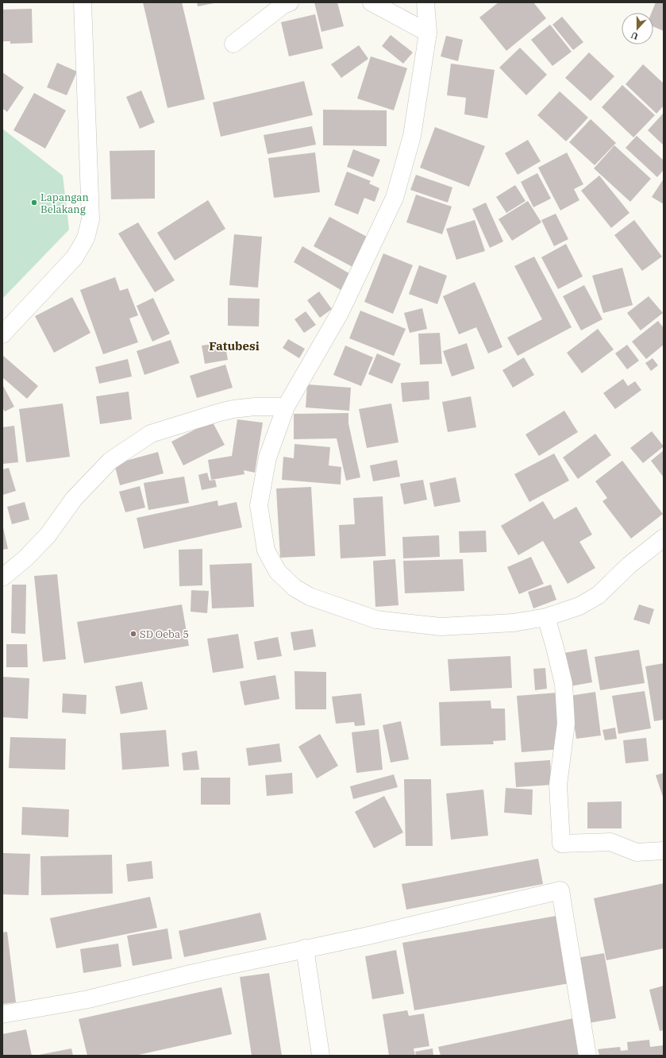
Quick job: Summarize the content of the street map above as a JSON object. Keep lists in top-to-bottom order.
{
  "districts": ["Fatubesi"],
  "places": ["Lapangan Belakang", "SD Oeba 5"],
  "north": "bottom"
}
